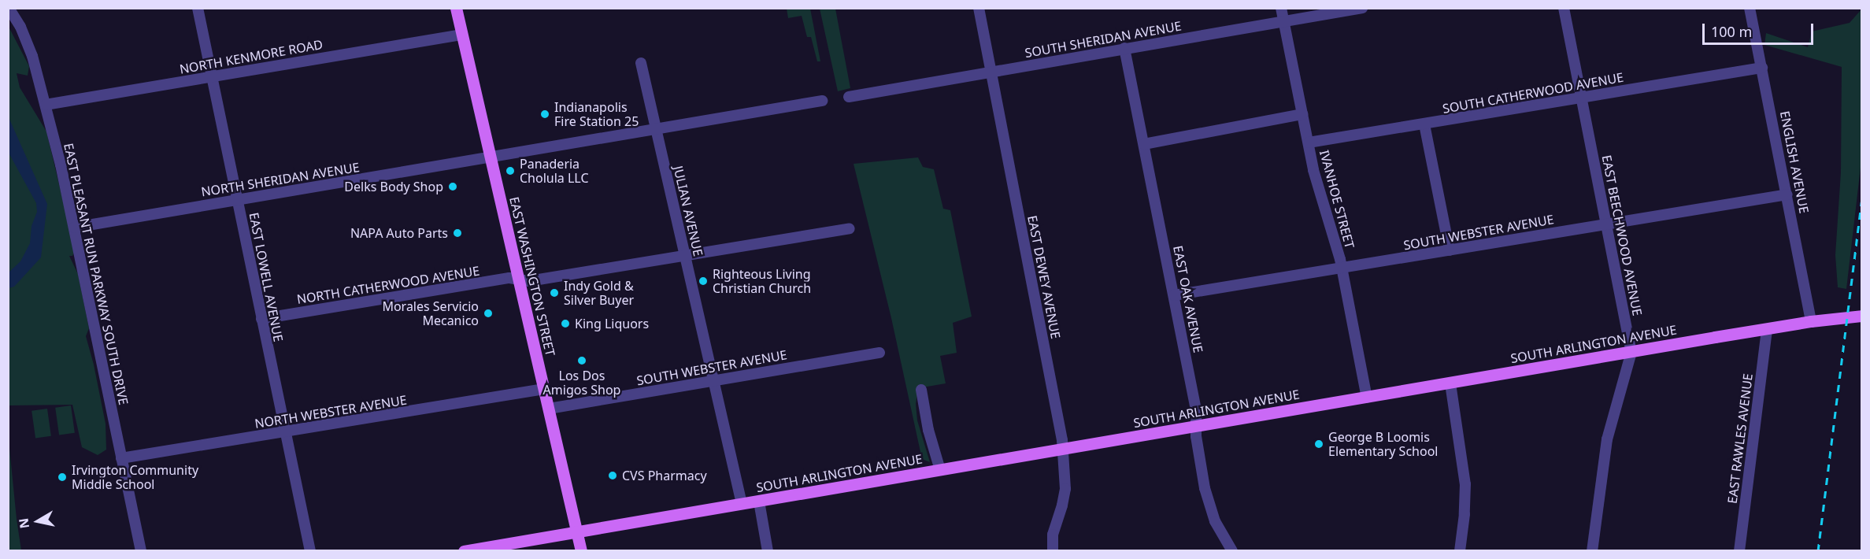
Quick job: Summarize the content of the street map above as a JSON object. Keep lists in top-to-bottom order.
{
  "streets": {
    "main road": ["EAST WASHINGTON STREET", "SOUTH ARLINGTON AVENUE"],
    "street": [
      "SOUTH SHERIDAN AVENUE",
      "NORTH KENMORE ROAD",
      "SOUTH CATHERWOOD AVENUE",
      "ENGLISH AVENUE",
      "NORTH SHERIDAN AVENUE",
      "IVANHOE STREET",
      "JULIAN AVENUE",
      "SOUTH WEBSTER AVENUE",
      "EAST BEECHWOOD AVENUE",
      "EAST PLEASANT RUN PARKWAY SOUTH DRIVE",
      "EAST LOWELL AVENUE",
      "EAST DEWEY AVENUE",
      "NORTH CATHERWOOD AVENUE",
      "EAST OAK AVENUE",
      "NORTH WEBSTER AVENUE",
      "EAST RAWLES AVENUE"
    ]
  },
  "crossings": [
    ["SOUTH SHERIDAN AVENUE", "IVANHOE STREET"],
    ["SOUTH SHERIDAN AVENUE", "EAST DEWEY AVENUE"],
    ["SOUTH SHERIDAN AVENUE", "EAST OAK AVENUE"],
    ["NORTH KENMORE ROAD", "EAST PLEASANT RUN PARKWAY SOUTH DRIVE"],
    ["NORTH KENMORE ROAD", "EAST WASHINGTON STREET"],
    ["NORTH KENMORE ROAD", "EAST LOWELL AVENUE"],
    ["SOUTH CATHERWOOD AVENUE", "ENGLISH AVENUE"],
    ["SOUTH CATHERWOOD AVENUE", "IVANHOE STREET"],
    ["SOUTH CATHERWOOD AVENUE", "EAST BEECHWOOD AVENUE"],
    ["ENGLISH AVENUE", "SOUTH WEBSTER AVENUE"],
    ["ENGLISH AVENUE", "SOUTH ARLINGTON AVENUE"],
    ["NORTH SHERIDAN AVENUE", "EAST PLEASANT RUN PARKWAY SOUTH DRIVE"],
    ["NORTH SHERIDAN AVENUE", "EAST WASHINGTON STREET"],
    ["NORTH SHERIDAN AVENUE", "EAST LOWELL AVENUE"],
    ["IVANHOE STREET", "SOUTH WEBSTER AVENUE"],
    ["IVANHOE STREET", "SOUTH ARLINGTON AVENUE"],
    ["JULIAN AVENUE", "SOUTH WEBSTER AVENUE"],
    ["JULIAN AVENUE", "SOUTH ARLINGTON AVENUE"],
    ["SOUTH WEBSTER AVENUE", "EAST BEECHWOOD AVENUE"],
    ["SOUTH WEBSTER AVENUE", "EAST WASHINGTON STREET"],
    ["SOUTH WEBSTER AVENUE", "EAST OAK AVENUE"],
    ["EAST BEECHWOOD AVENUE", "SOUTH ARLINGTON AVENUE"],
    ["EAST PLEASANT RUN PARKWAY SOUTH DRIVE", "NORTH WEBSTER AVENUE"],
    ["EAST WASHINGTON STREET", "NORTH CATHERWOOD AVENUE"],
    ["EAST WASHINGTON STREET", "SOUTH ARLINGTON AVENUE"],
    ["EAST WASHINGTON STREET", "NORTH WEBSTER AVENUE"],
    ["EAST LOWELL AVENUE", "NORTH CATHERWOOD AVENUE"],
    ["EAST LOWELL AVENUE", "NORTH WEBSTER AVENUE"],
    ["EAST DEWEY AVENUE", "SOUTH ARLINGTON AVENUE"],
    ["EAST OAK AVENUE", "SOUTH ARLINGTON AVENUE"],
    ["SOUTH ARLINGTON AVENUE", "EAST RAWLES AVENUE"]
  ],
  "places": [
    "Indianapolis Fire Station 25",
    "Panaderia Cholula LLC",
    "Delks Body Shop",
    "NAPA Auto Parts",
    "Righteous Living Christian Church",
    "Indy Gold & Silver Buyer",
    "Morales Servicio Mecanico",
    "King Liquors",
    "Los Dos Amigos Shop",
    "George B Loomis Elementary School",
    "CVS Pharmacy",
    "Irvington Community Middle School"
  ],
  "scale_bar": "100 m",
  "north": "left"
}
